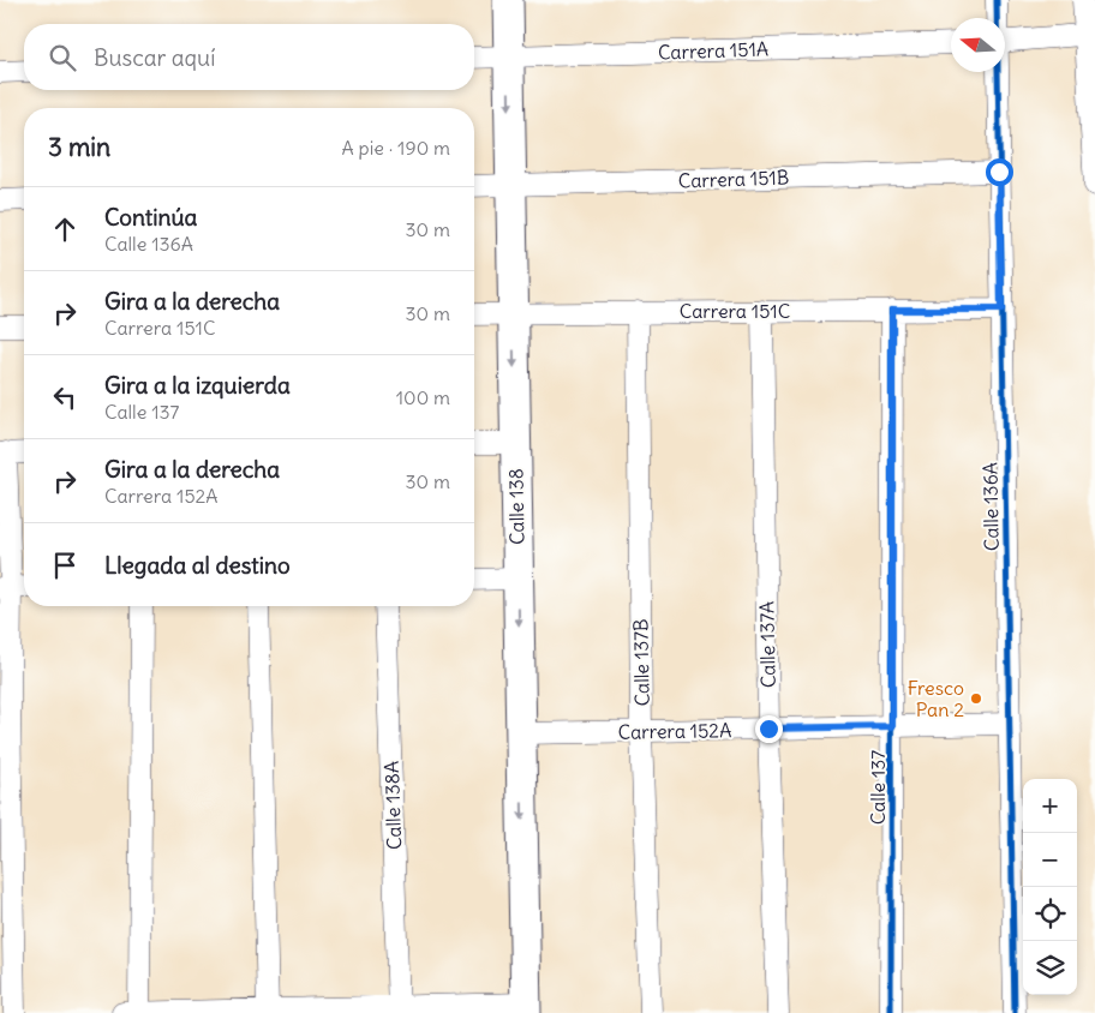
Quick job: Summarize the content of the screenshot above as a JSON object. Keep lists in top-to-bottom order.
{
  "streets": {
    "main road": ["Calle 138"],
    "street": [
      "Carrera 151A",
      "Carrera 151B",
      "Carrera 151C",
      "Calle 136A",
      "Calle 137A",
      "Calle 137B",
      "Carrera 152A",
      "Calle 137",
      "Calle 138A"
    ]
  },
  "crossings": [
    ["Carrera 151A", "Calle 138"],
    ["Carrera 151B", "Calle 138"],
    ["Carrera 151B", "Calle 136A"],
    ["Carrera 151C", "Calle 138"],
    ["Carrera 151C", "Calle 136A"],
    ["Carrera 151C", "Calle 137A"],
    ["Carrera 151C", "Calle 137B"],
    ["Carrera 151C", "Calle 137"],
    ["Calle 138", "Carrera 152A"],
    ["Calle 136A", "Carrera 152A"],
    ["Calle 137A", "Carrera 152A"],
    ["Calle 137B", "Carrera 152A"],
    ["Carrera 152A", "Calle 137"]
  ],
  "one_way": ["Calle 138"],
  "places": ["Fresco Pan 2"],
  "north": "left",
  "page": {
    "search": "Buscar aquí",
    "heading": ["3 min", "A pie · 190 m"],
    "list": [
      ["Continúa", "Calle 136A", "30 m"],
      ["Gira a la derecha", "Carrera 151C", "30 m"],
      ["Gira a la izquierda", "Calle 137", "100 m"],
      ["Gira a la derecha", "Carrera 152A", "30 m"],
      "Llegada al destino"
    ],
    "map_buttons": ["+", "−"]
  }
}
